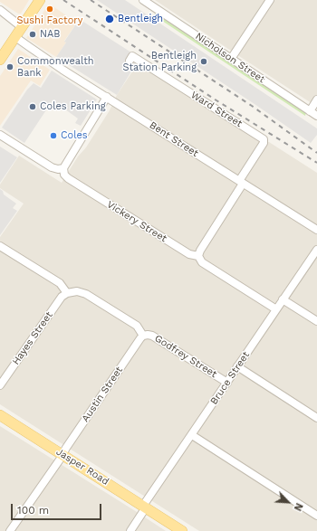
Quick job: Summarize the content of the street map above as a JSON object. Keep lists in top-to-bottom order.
{
  "streets": {
    "main road": ["Jasper Road"],
    "street": [
      "Nicholson Street",
      "Ward Street",
      "Bent Street",
      "Vickery Street",
      "Hayes Street",
      "Godfrey Street",
      "Bruce Street",
      "Austin Street"
    ]
  },
  "crossings": [
    ["Ward Street", "Bent Street"],
    ["Ward Street", "Vickery Street"],
    ["Vickery Street", "Bruce Street"],
    ["Hayes Street", "Godfrey Street"],
    ["Godfrey Street", "Bruce Street"],
    ["Godfrey Street", "Austin Street"],
    ["Bruce Street", "Jasper Road"],
    ["Austin Street", "Jasper Road"]
  ],
  "places": [
    "Sushi Factory",
    "Bentleigh",
    "NAB",
    "Bentleigh Station Parking",
    "Commonwealth Bank",
    "Coles Parking",
    "Coles"
  ],
  "scale_bar": "100 m",
  "north": "bottom right"
}
